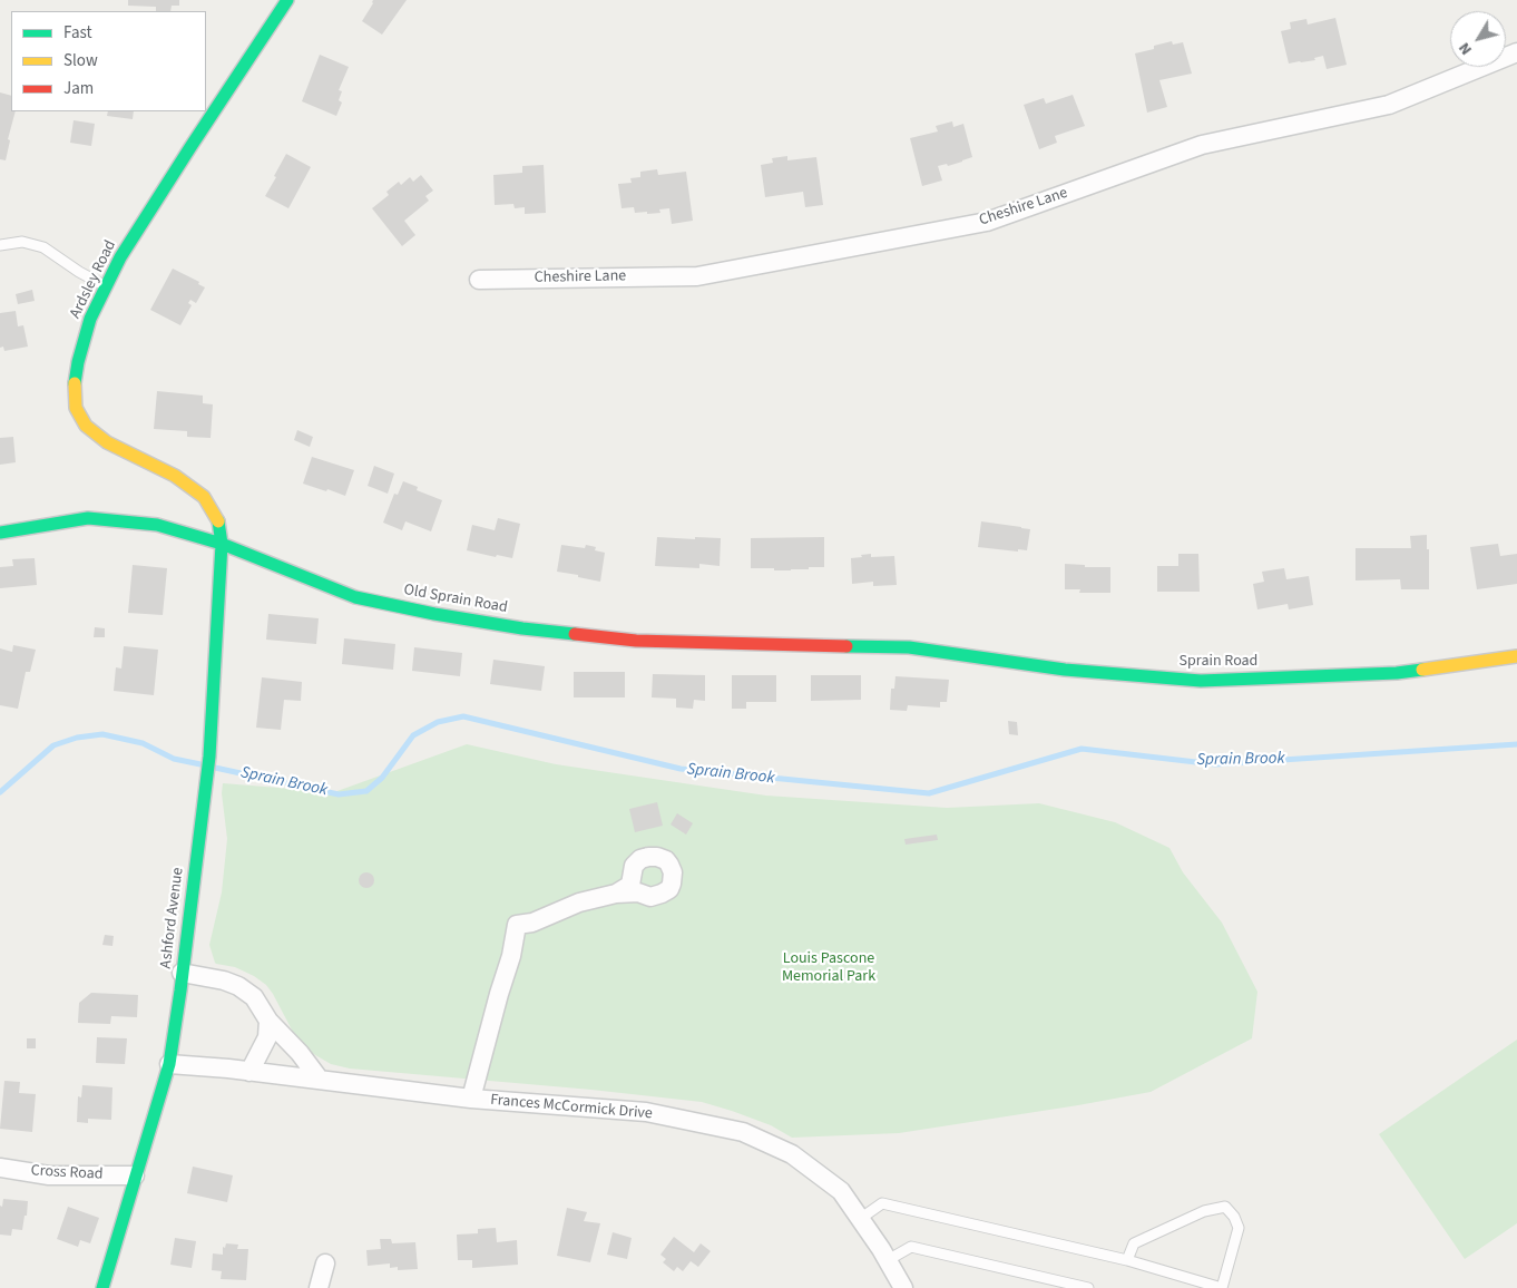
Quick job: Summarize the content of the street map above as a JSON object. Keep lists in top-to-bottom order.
{
  "streets": {
    "street": [
      "Cheshire Lane",
      "Ardsley Road",
      "Old Sprain Road",
      "Sprain Road",
      "Ashford Avenue",
      "Frances McCormick Drive",
      "Cross Road"
    ]
  },
  "crossings": [
    ["Ardsley Road", "Old Sprain Road"],
    ["Ardsley Road", "Ashford Avenue"],
    ["Old Sprain Road", "Sprain Road"],
    ["Old Sprain Road", "Ashford Avenue"],
    ["Ashford Avenue", "Frances McCormick Drive"],
    ["Ashford Avenue", "Cross Road"]
  ],
  "water": ["Sprain Brook"],
  "parks": ["Louis Pascone Memorial Park"],
  "legend": ["Fast", "Slow", "Jam"],
  "north": "bottom left"
}
